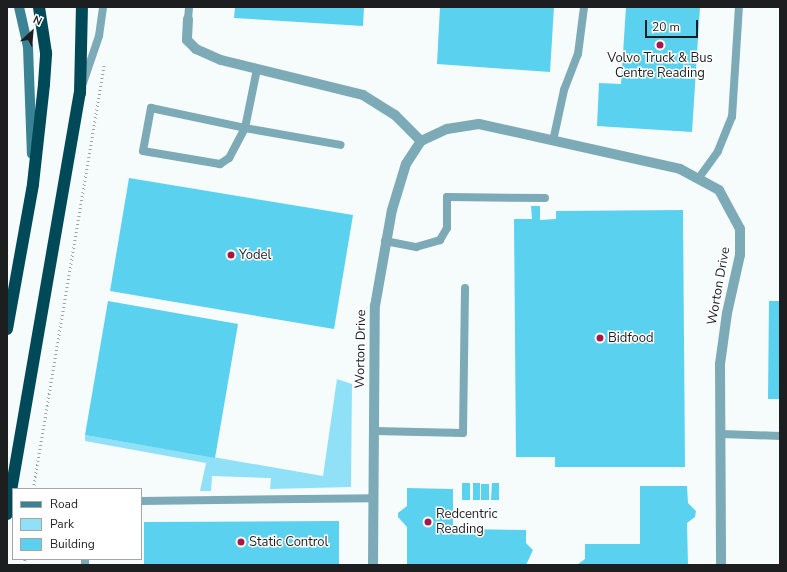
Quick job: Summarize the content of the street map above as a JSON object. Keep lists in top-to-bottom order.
{
  "streets": {
    "street": ["Worton Drive"]
  },
  "places": [
    "Volvo Truck & Bus Centre Reading",
    "Yodel",
    "Bidfood",
    "Redcentric Reading",
    "Static Control"
  ],
  "legend": ["Road", "Park", "Building"],
  "scale_bar": "20 m",
  "north": "top right"
}
